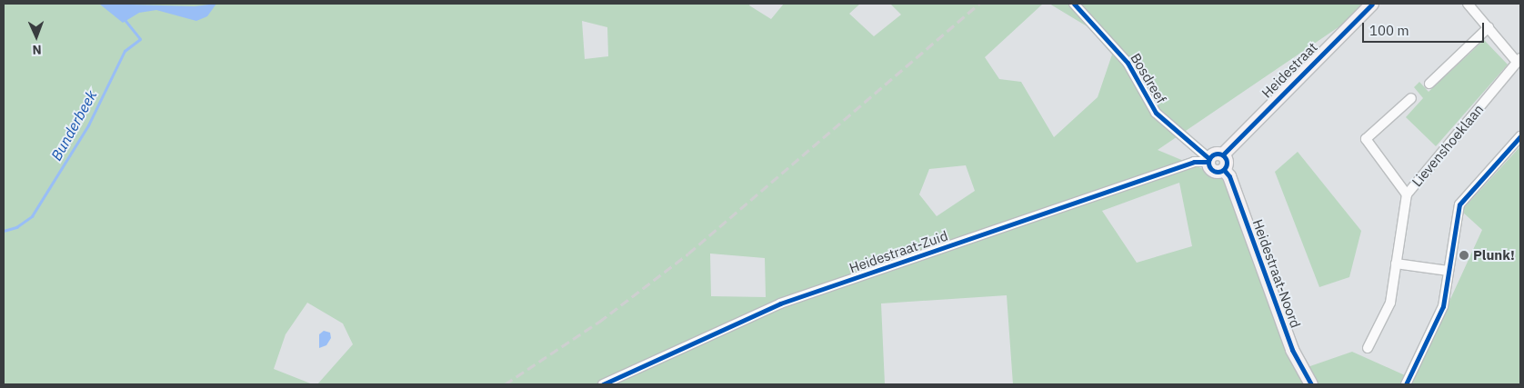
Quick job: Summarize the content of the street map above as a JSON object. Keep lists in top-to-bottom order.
{
  "streets": {
    "street": [
      "Heidestraat",
      "Bosdreef",
      "Lievenshoeklaan",
      "Heidestraat-Zuid",
      "Heidestraat-Noord"
    ]
  },
  "crossings": [
    ["Heidestraat", "Bosdreef"],
    ["Heidestraat", "Heidestraat-Zuid"],
    ["Heidestraat", "Heidestraat-Noord"],
    ["Bosdreef", "Heidestraat-Zuid"],
    ["Bosdreef", "Heidestraat-Noord"],
    ["Heidestraat-Zuid", "Heidestraat-Noord"]
  ],
  "water": ["Bunderbeek"],
  "places": ["Plunk!"],
  "scale_bar": "100 m",
  "north": "bottom"
}
